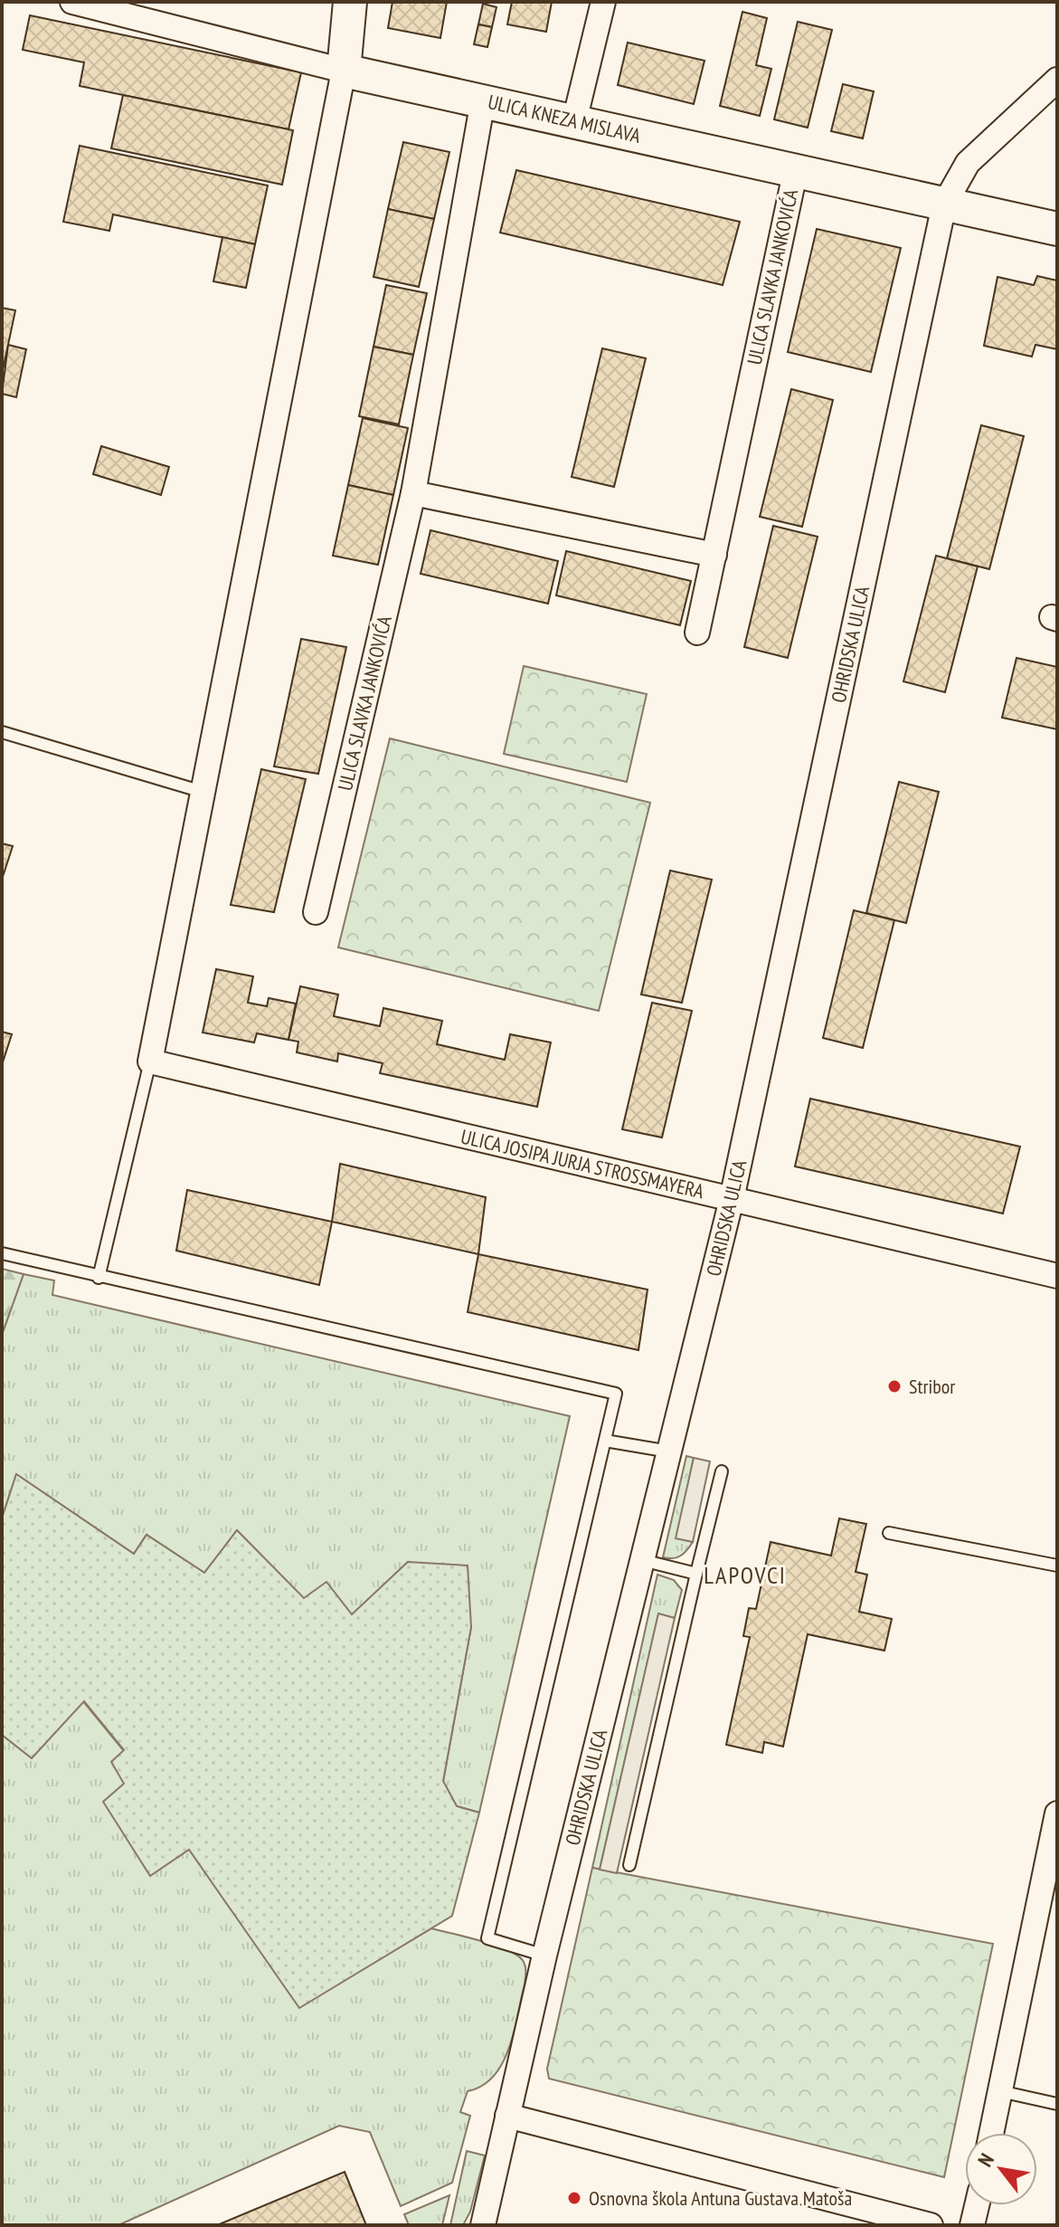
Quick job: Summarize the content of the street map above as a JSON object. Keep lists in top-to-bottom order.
{
  "streets": {
    "main road": ["ULICA KNEZA MISLAVA"],
    "street": ["ULICA SLAVKA JANKOVIĆA", "OHRIDSKA ULICA", "ULICA JOSIPA JURJA STROSSMAYERA"]
  },
  "crossings": [
    ["ULICA KNEZA MISLAVA", "ULICA SLAVKA JANKOVIĆA"],
    ["ULICA KNEZA MISLAVA", "OHRIDSKA ULICA"],
    ["OHRIDSKA ULICA", "ULICA JOSIPA JURJA STROSSMAYERA"]
  ],
  "districts": ["LAPOVCI"],
  "places": ["Stribor", "Osnovna škola Antuna Gustava Matoša"],
  "north": "top left"
}
